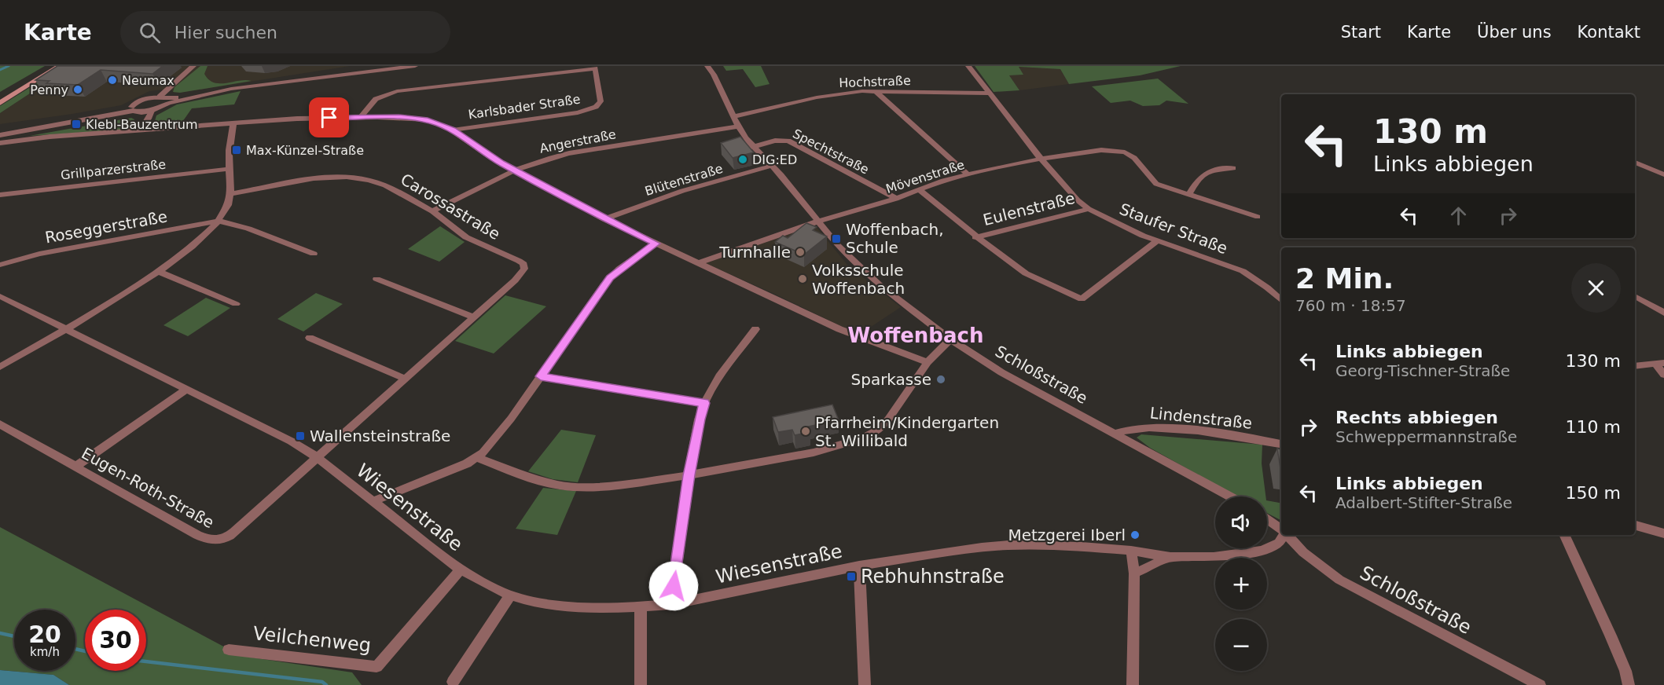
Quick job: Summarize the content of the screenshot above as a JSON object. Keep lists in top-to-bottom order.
{
  "streets": {
    "street": [
      "Hochstraße",
      "Karlsbader Straße",
      "Angerstraße",
      "Spechtstraße",
      "Grillparzerstraße",
      "Mövenstraße",
      "Blütenstraße",
      "Carossastraße",
      "Eulenstraße",
      "Roseggerstraße",
      "Staufer Straße",
      "Schloßstraße",
      "Lindenstraße",
      "Eugen-Roth-Straße",
      "Wiesenstraße",
      "Veilchenweg"
    ]
  },
  "crossings": [
    ["Hochstraße", "Staufer Straße"],
    ["Hochstraße", "Schloßstraße"],
    ["Angerstraße", "Carossastraße"],
    ["Angerstraße", "Schloßstraße"],
    ["Spechtstraße", "Mövenstraße"],
    ["Spechtstraße", "Schloßstraße"],
    ["Mövenstraße", "Staufer Straße"],
    ["Mövenstraße", "Schloßstraße"],
    ["Blütenstraße", "Schloßstraße"],
    ["Carossastraße", "Eugen-Roth-Straße"],
    ["Carossastraße", "Wiesenstraße"],
    ["Eulenstraße", "Staufer Straße"],
    ["Schloßstraße", "Lindenstraße"],
    ["Eugen-Roth-Straße", "Wiesenstraße"],
    ["Wiesenstraße", "Veilchenweg"]
  ],
  "districts": ["Woffenbach"],
  "places": {
    "other": [
      "Neumax",
      "Penny",
      "DIG:ED",
      "Turnhalle",
      "Volksschule Woffenbach",
      "Sparkasse",
      "Pfarrheim/Kindergarten St. Willibald",
      "Metzgerei Iberl"
    ],
    "transit": [
      "Klebl-Bauzentrum",
      "Max-Künzel-Straße",
      "Woffenbach, Schule",
      "Wallensteinstraße",
      "Rebhuhnstraße"
    ]
  },
  "page": {
    "header": "Karte",
    "search": "Hier suchen",
    "nav": [
      "Start",
      "Karte",
      "Über uns",
      "Kontakt"
    ],
    "turn": ["130 m", "Links abbiegen"],
    "heading": ["2 Min.", "760 m · 18:57"],
    "list": [
      {
        "name": "Links abbiegen",
        "note": "Georg-Tischner-Straße",
        "value": "130 m"
      },
      {
        "name": "Rechts abbiegen",
        "note": "Schweppermannstraße",
        "value": "110 m"
      },
      {
        "name": "Links abbiegen",
        "note": "Adalbert-Stifter-Straße",
        "value": "150 m"
      }
    ],
    "map_buttons": ["+", "−"],
    "speed": "20 km/h",
    "limit": "30"
  }
}
